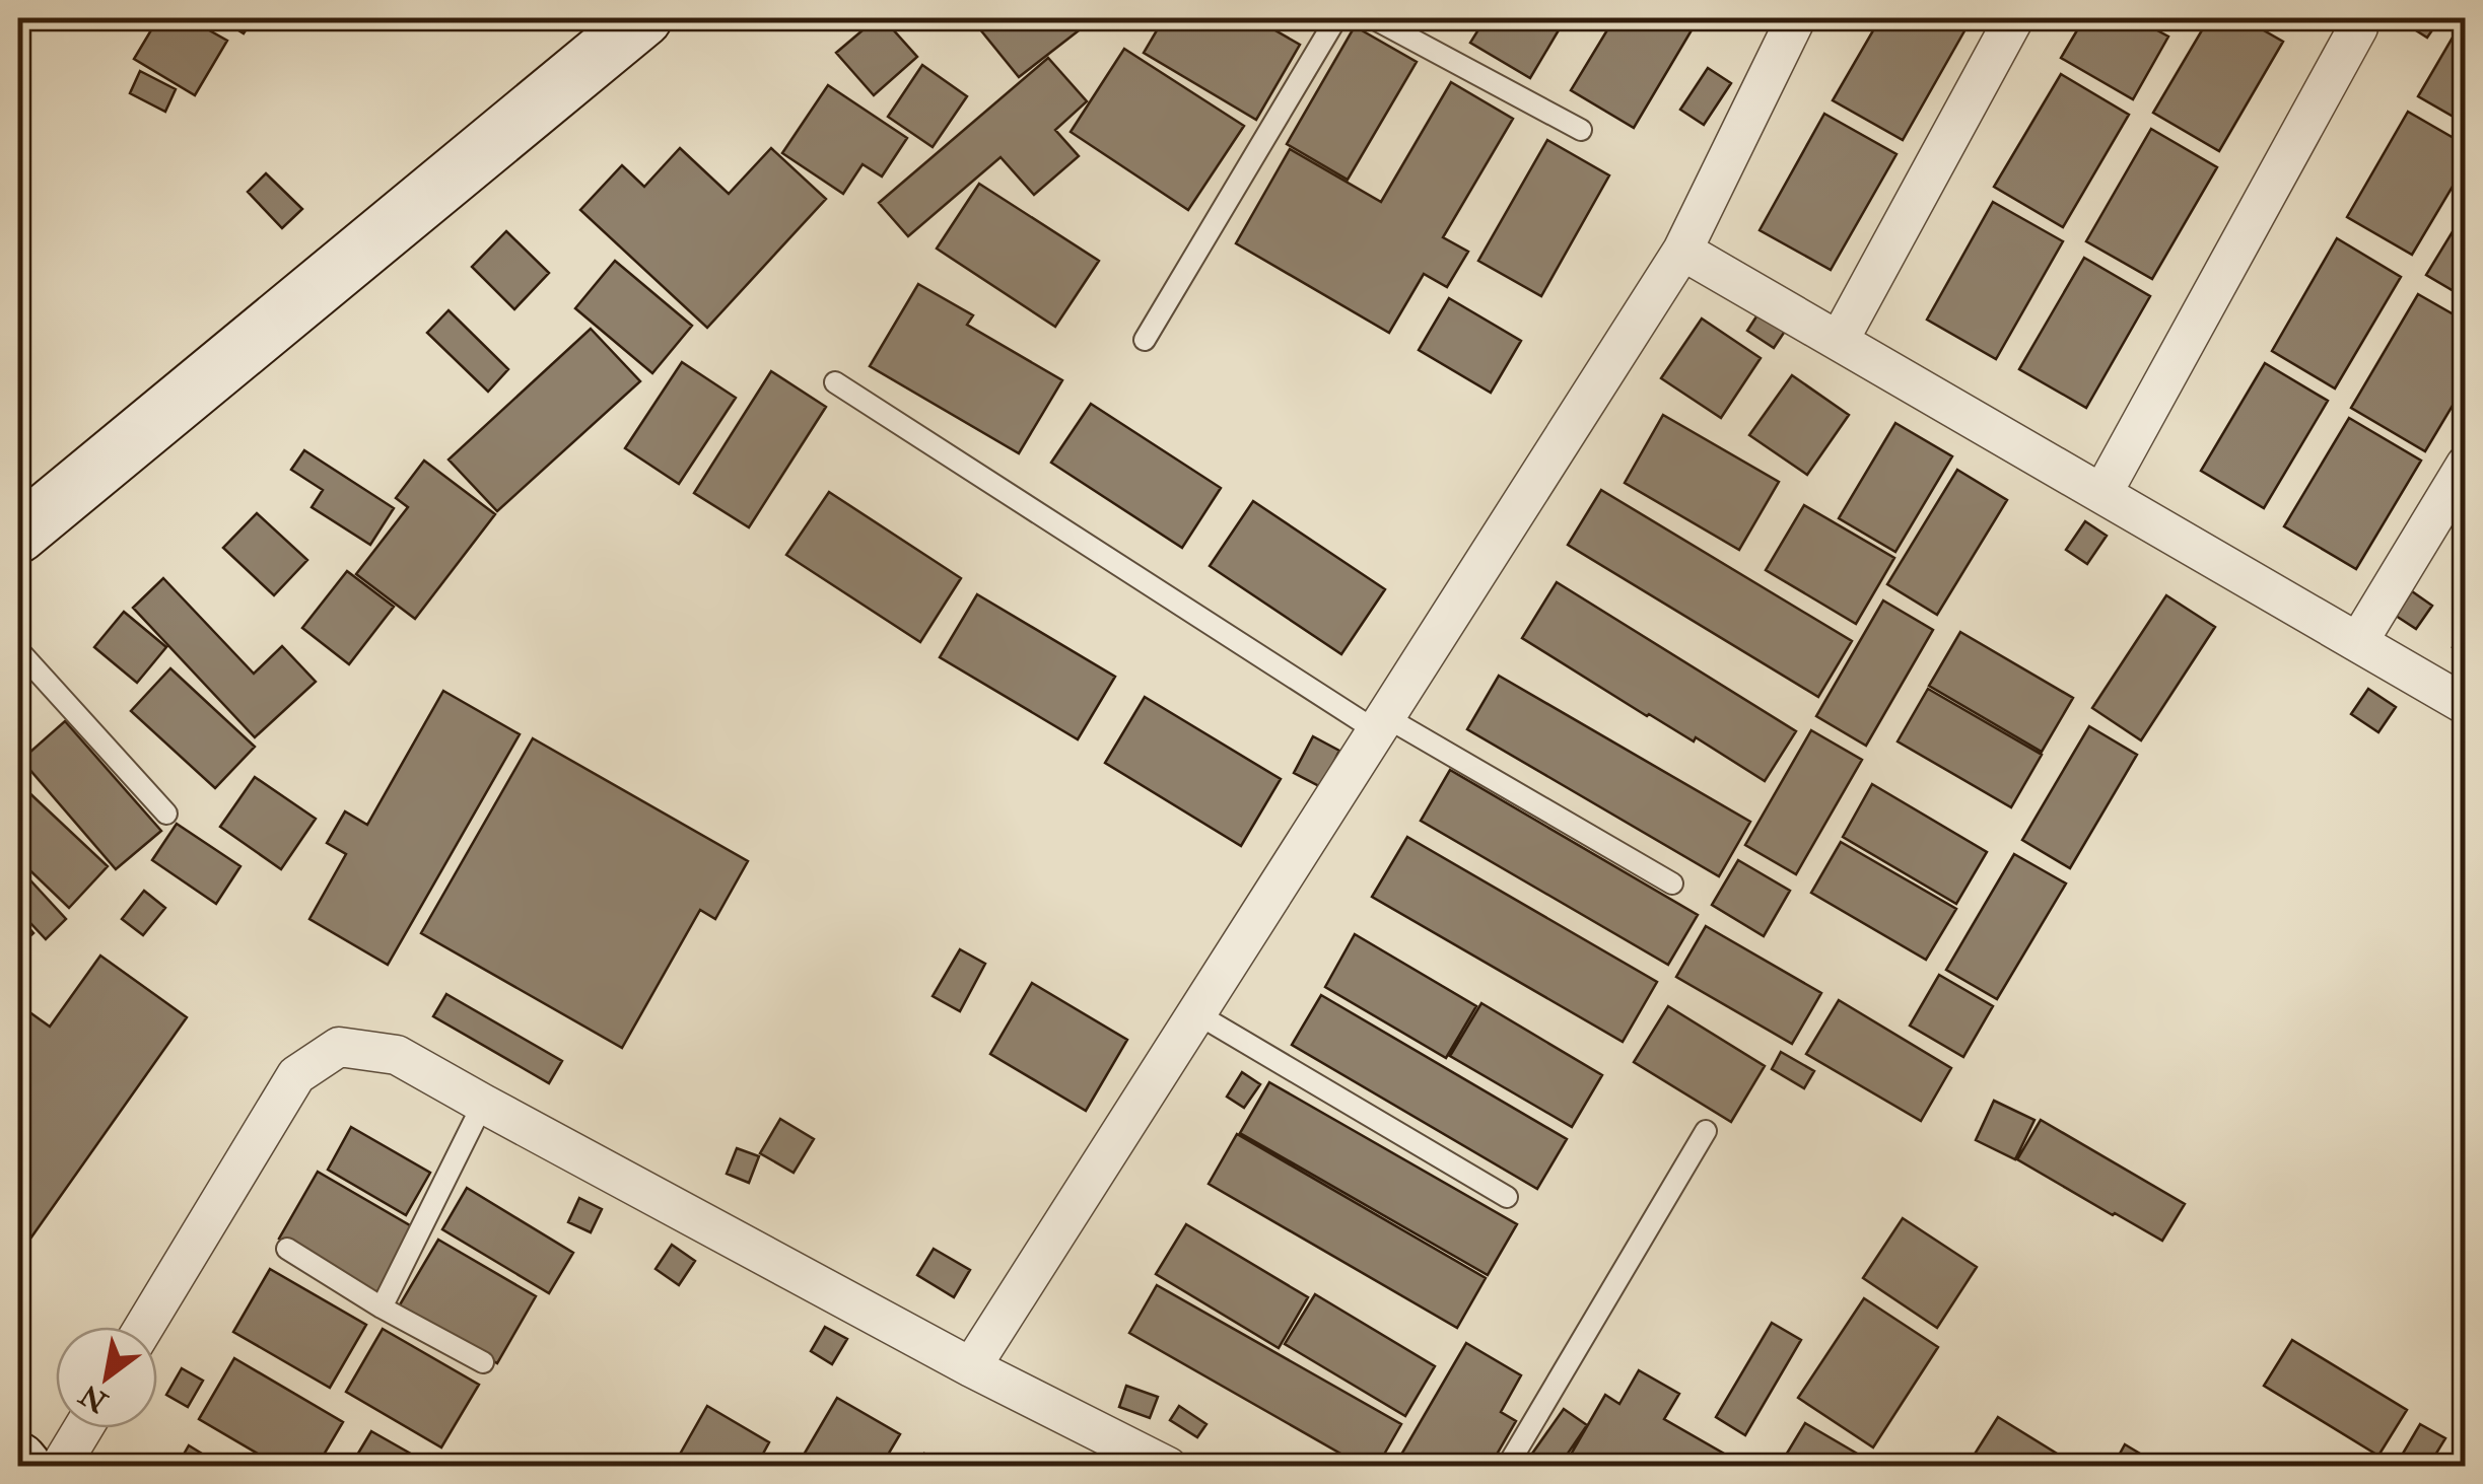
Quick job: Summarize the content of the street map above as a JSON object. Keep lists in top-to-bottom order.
{
  "north": "bottom left"
}
